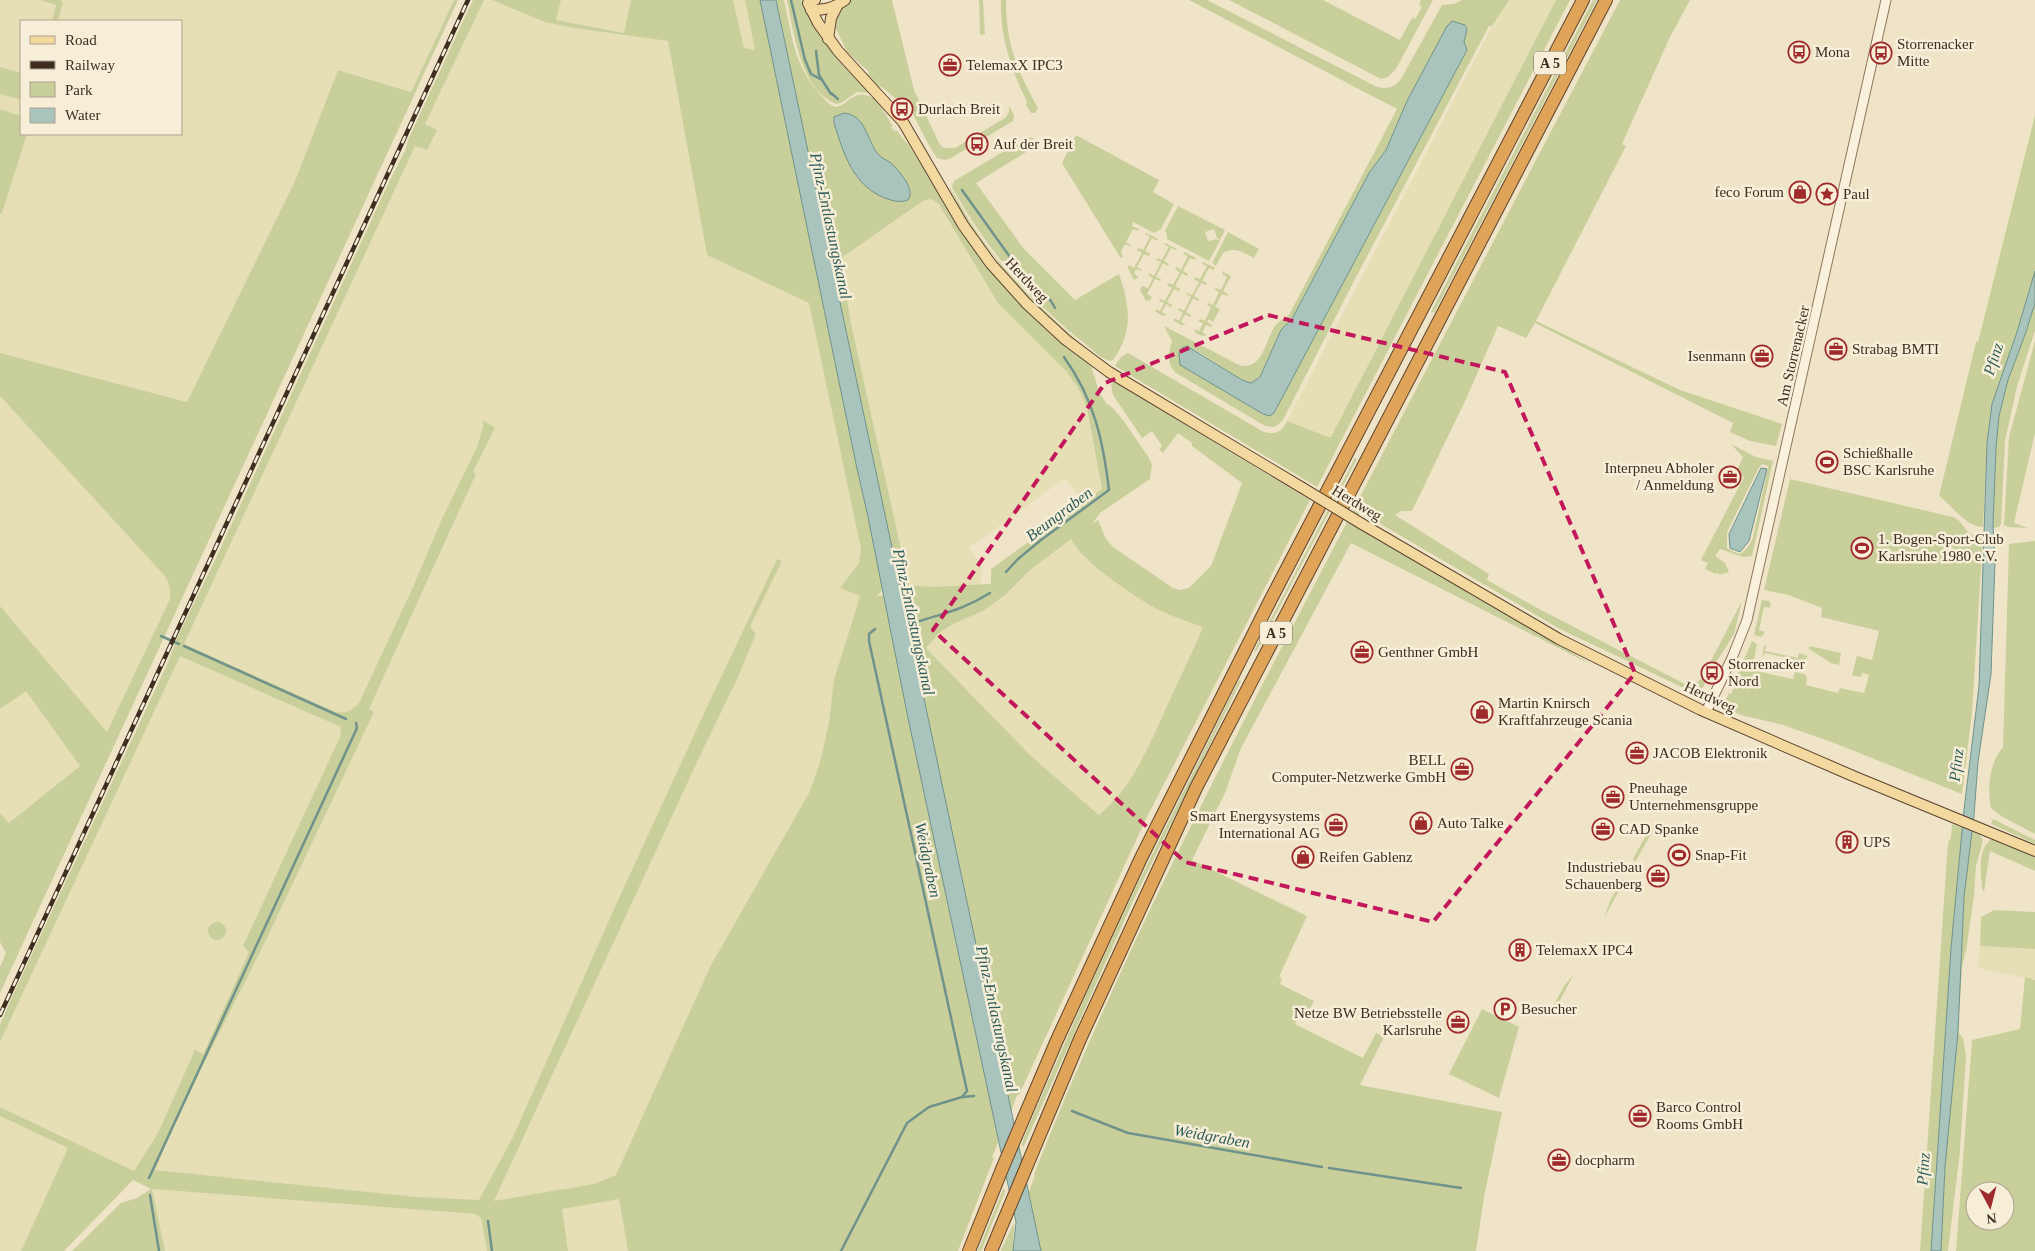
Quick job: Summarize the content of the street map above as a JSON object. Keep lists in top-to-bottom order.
{
  "streets": {
    "highway": ["A 5"],
    "main road": ["Herdweg"],
    "street": ["Am Storrenacker"]
  },
  "crossings": [
    ["Herdweg", "Am Storrenacker"]
  ],
  "water": [
    "Pfinz-Entlastungskanal",
    "Pfinz",
    "Beungraben",
    "Weidgraben"
  ],
  "places": {
    "bus stop": [
      "Mona",
      "Storrenacker Mitte",
      "Durlach Breit",
      "Auf der Breit",
      "Storrenacker Nord"
    ],
    "office": [
      "TelemaxX IPC3",
      "Strabag BMTI",
      "Isenmann",
      "Interpneu Abholer / Anmeldung",
      "Genthner GmbH",
      "JACOB Elektronik",
      "BELL Computer-Netzwerke GmbH",
      "Pneuhage Unternehmensgruppe",
      "Smart Energysystems International AG",
      "CAD Spanke",
      "Industriebau Schauenberg",
      "Netze BW Betriebsstelle Karlsruhe",
      "Barco Control Rooms GmbH",
      "docpharm"
    ],
    "shop": [
      "feco Forum",
      "Martin Knirsch Kraftfahrzeuge Scania",
      "Auto Talke",
      "Reifen Gablenz"
    ],
    "place": ["Paul"],
    "sports": ["Schießhalle BSC Karlsruhe", "1. Bogen-Sport-Club Karlsruhe 1980 e.V.", "Snap-Fit"],
    "building": ["UPS", "TelemaxX IPC4"],
    "parking": ["Besucher"]
  },
  "legend": [
    "Road",
    "Railway",
    "Park",
    "Water"
  ],
  "north": "bottom"
}
